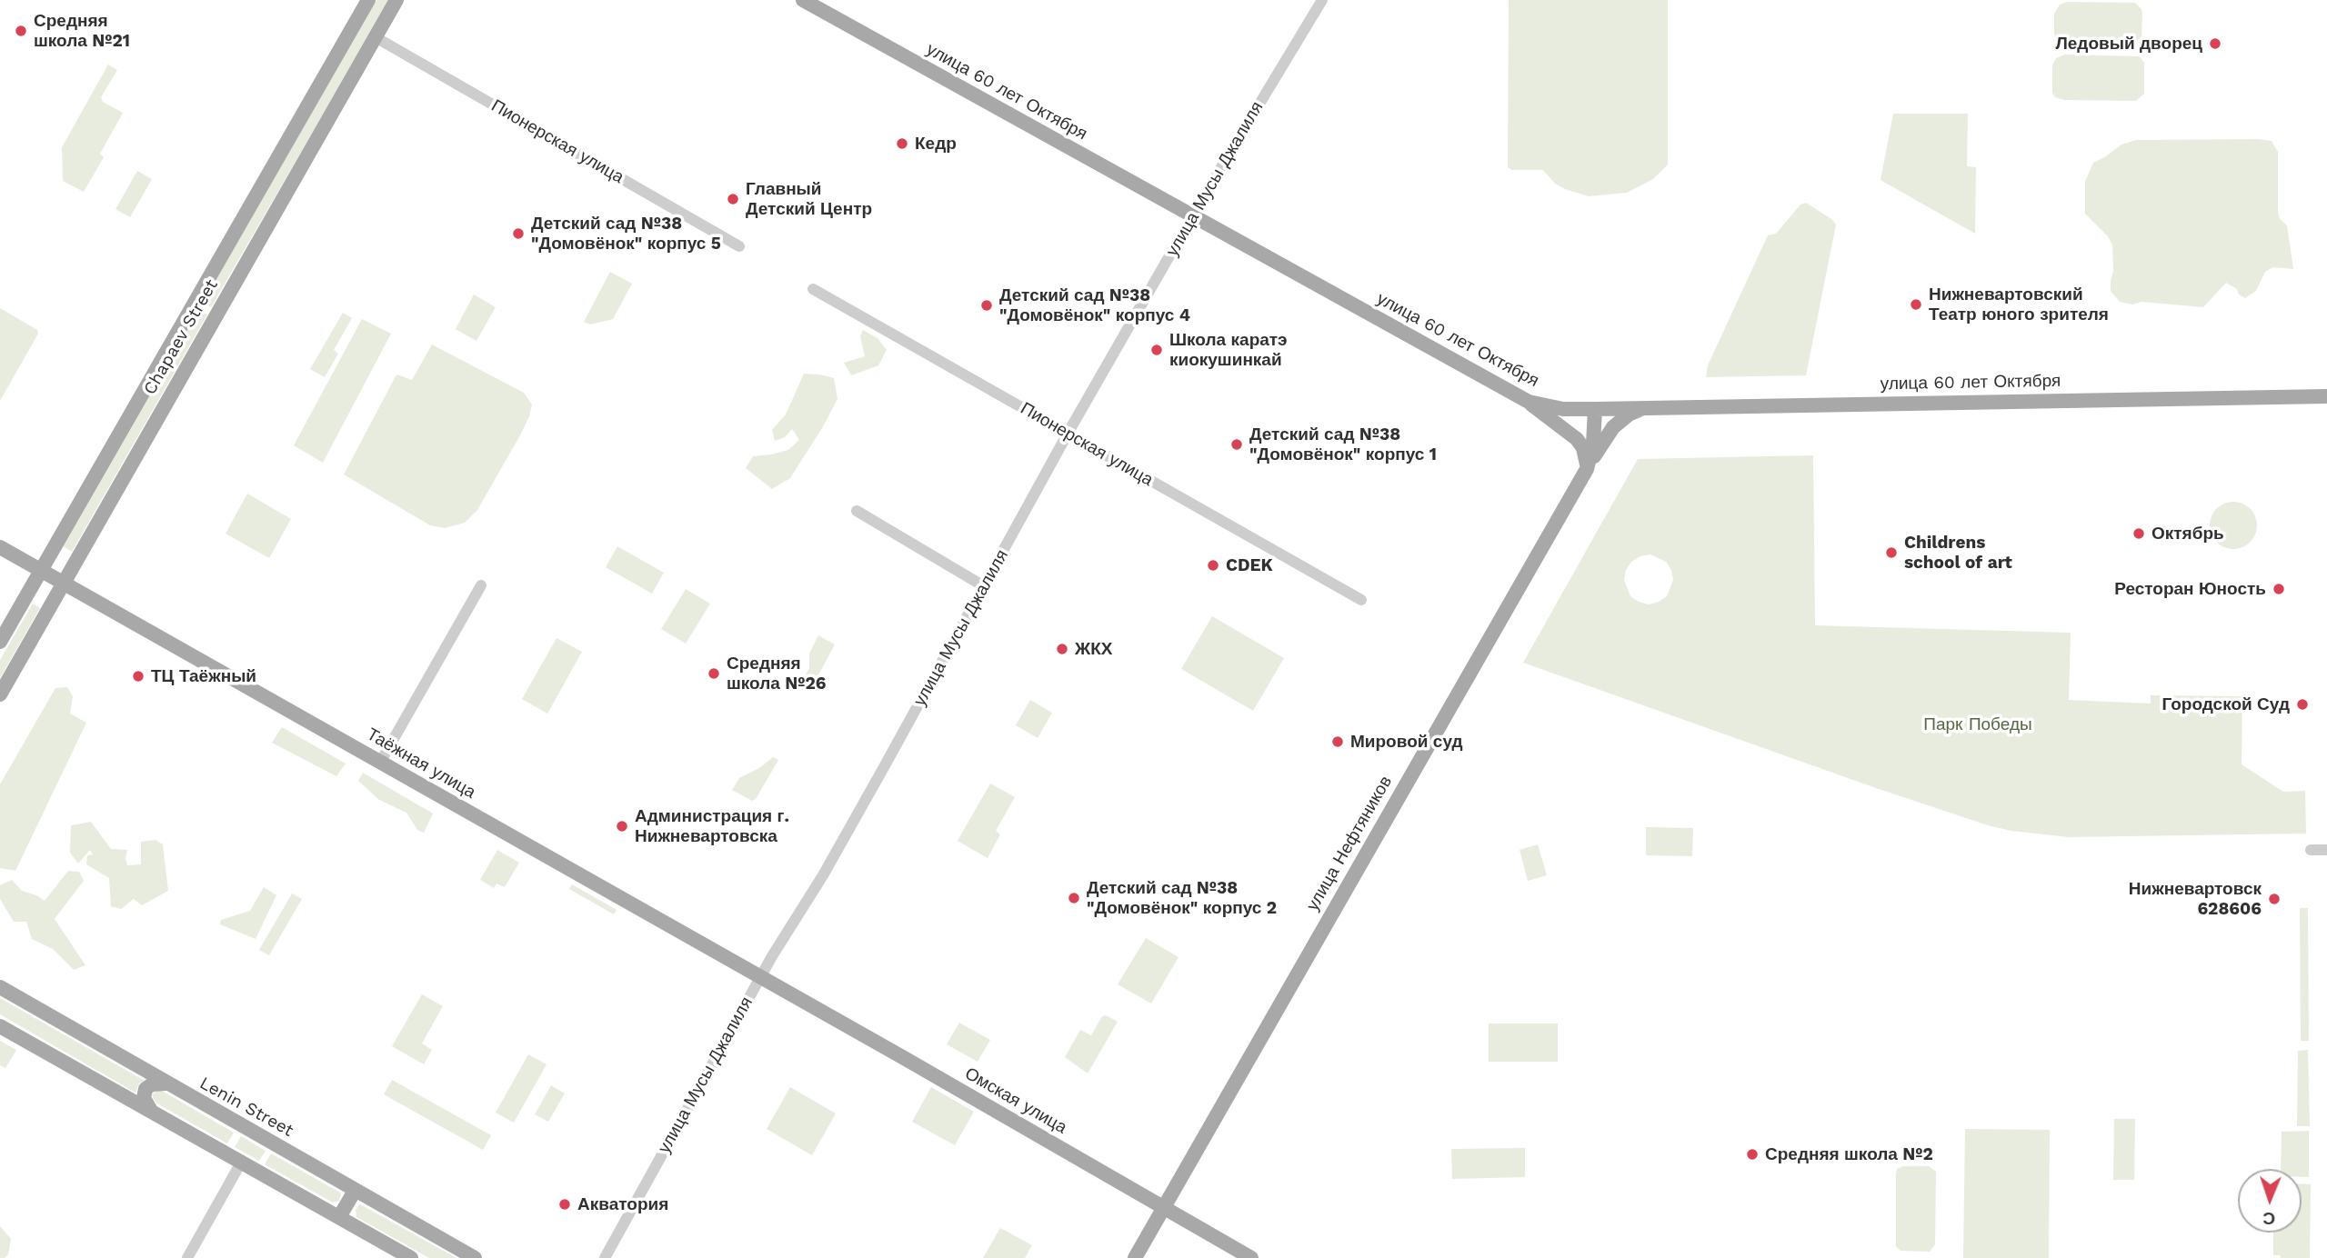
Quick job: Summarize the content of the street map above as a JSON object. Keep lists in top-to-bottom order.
{
  "streets": {
    "main road": [
      "улица 60 лет Октября",
      "Chapaev Street",
      "Таёжная улица",
      "улица Нефтяников",
      "Омская улица",
      "Lenin Street"
    ],
    "street": ["Пионерская улица", "улица Мусы Джалиля"]
  },
  "crossings": [
    ["улица 60 лет Октября", "улица Мусы Джалиля"],
    ["улица 60 лет Октября", "улица Нефтяников"],
    ["Пионерская улица", "улица Мусы Джалиля"],
    ["Пионерская улица", "Chapaev Street"],
    ["улица Мусы Джалиля", "Таёжная улица"],
    ["улица Мусы Джалиля", "Омская улица"],
    ["Chapaev Street", "Таёжная улица"],
    ["Таёжная улица", "Омская улица"],
    ["улица Нефтяников", "Омская улица"]
  ],
  "parks": ["Парк Победы"],
  "places": [
    "Средняя школа №21",
    "Ледовый дворец",
    "Кедр",
    "Главный Детский Центр",
    "Детский сад №38 \"Домовёнок\" корпус 5",
    "Нижневартовский Театр юного зрителя",
    "Детский сад №38 \"Домовёнок\" корпус 4",
    "Школа каратэ киокушинкай",
    "Детский сад №38 \"Домовёнок\" корпус 1",
    "Октябрь",
    "Childrens school of art",
    "CDEK",
    "Ресторан Юность",
    "ЖКХ",
    "Средняя школа №26",
    "ТЦ Таёжный",
    "Городской Суд",
    "Мировой суд",
    "Администрация г. Нижневартовска",
    "Детский сад №38 \"Домовёнок\" корпус 2",
    "Нижневартовск 628606",
    "Средняя школа №2",
    "Акватория"
  ],
  "north": "bottom"
}
